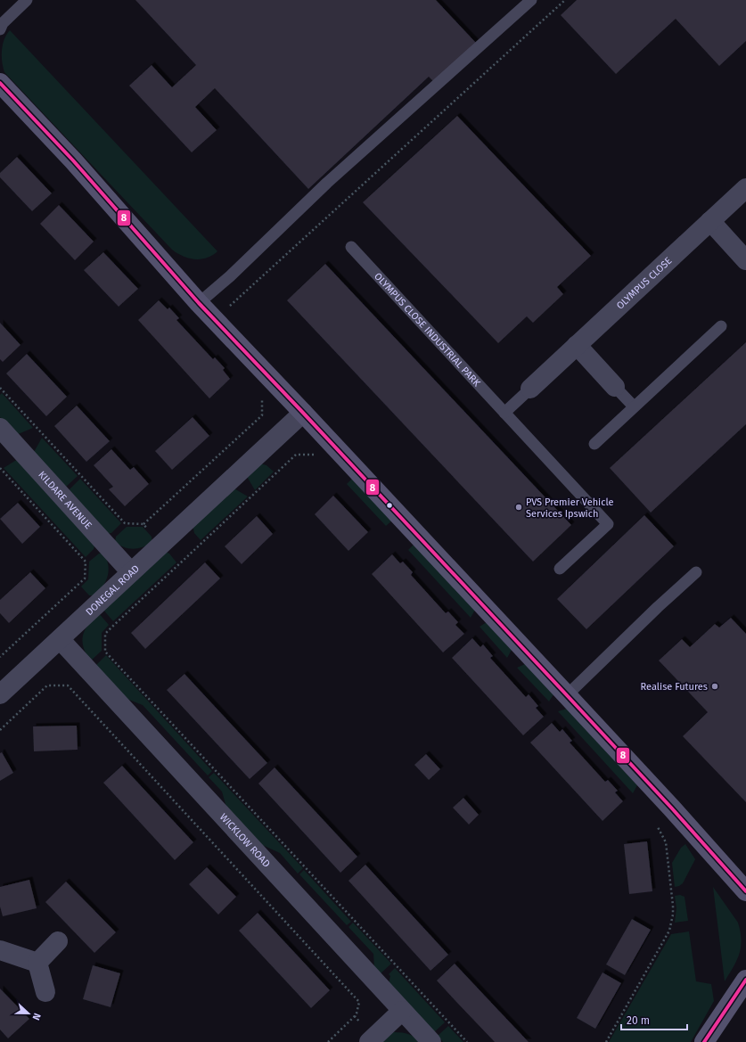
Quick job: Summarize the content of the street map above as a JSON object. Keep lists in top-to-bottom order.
{
  "streets": {
    "street": [
      "OLYMPUS CLOSE",
      "KILDARE AVENUE",
      "DONEGAL ROAD",
      "WICKLOW ROAD"
    ],
    "lane": ["OLYMPUS CLOSE INDUSTRIAL PARK"]
  },
  "crossings": [
    ["KILDARE AVENUE", "DONEGAL ROAD"],
    ["DONEGAL ROAD", "WICKLOW ROAD"]
  ],
  "places": ["PVS Premier Vehicle Services Ipswich", "Realise Futures"],
  "lines": ["transit line 8"],
  "scale_bar": "20 m",
  "north": "right"
}
